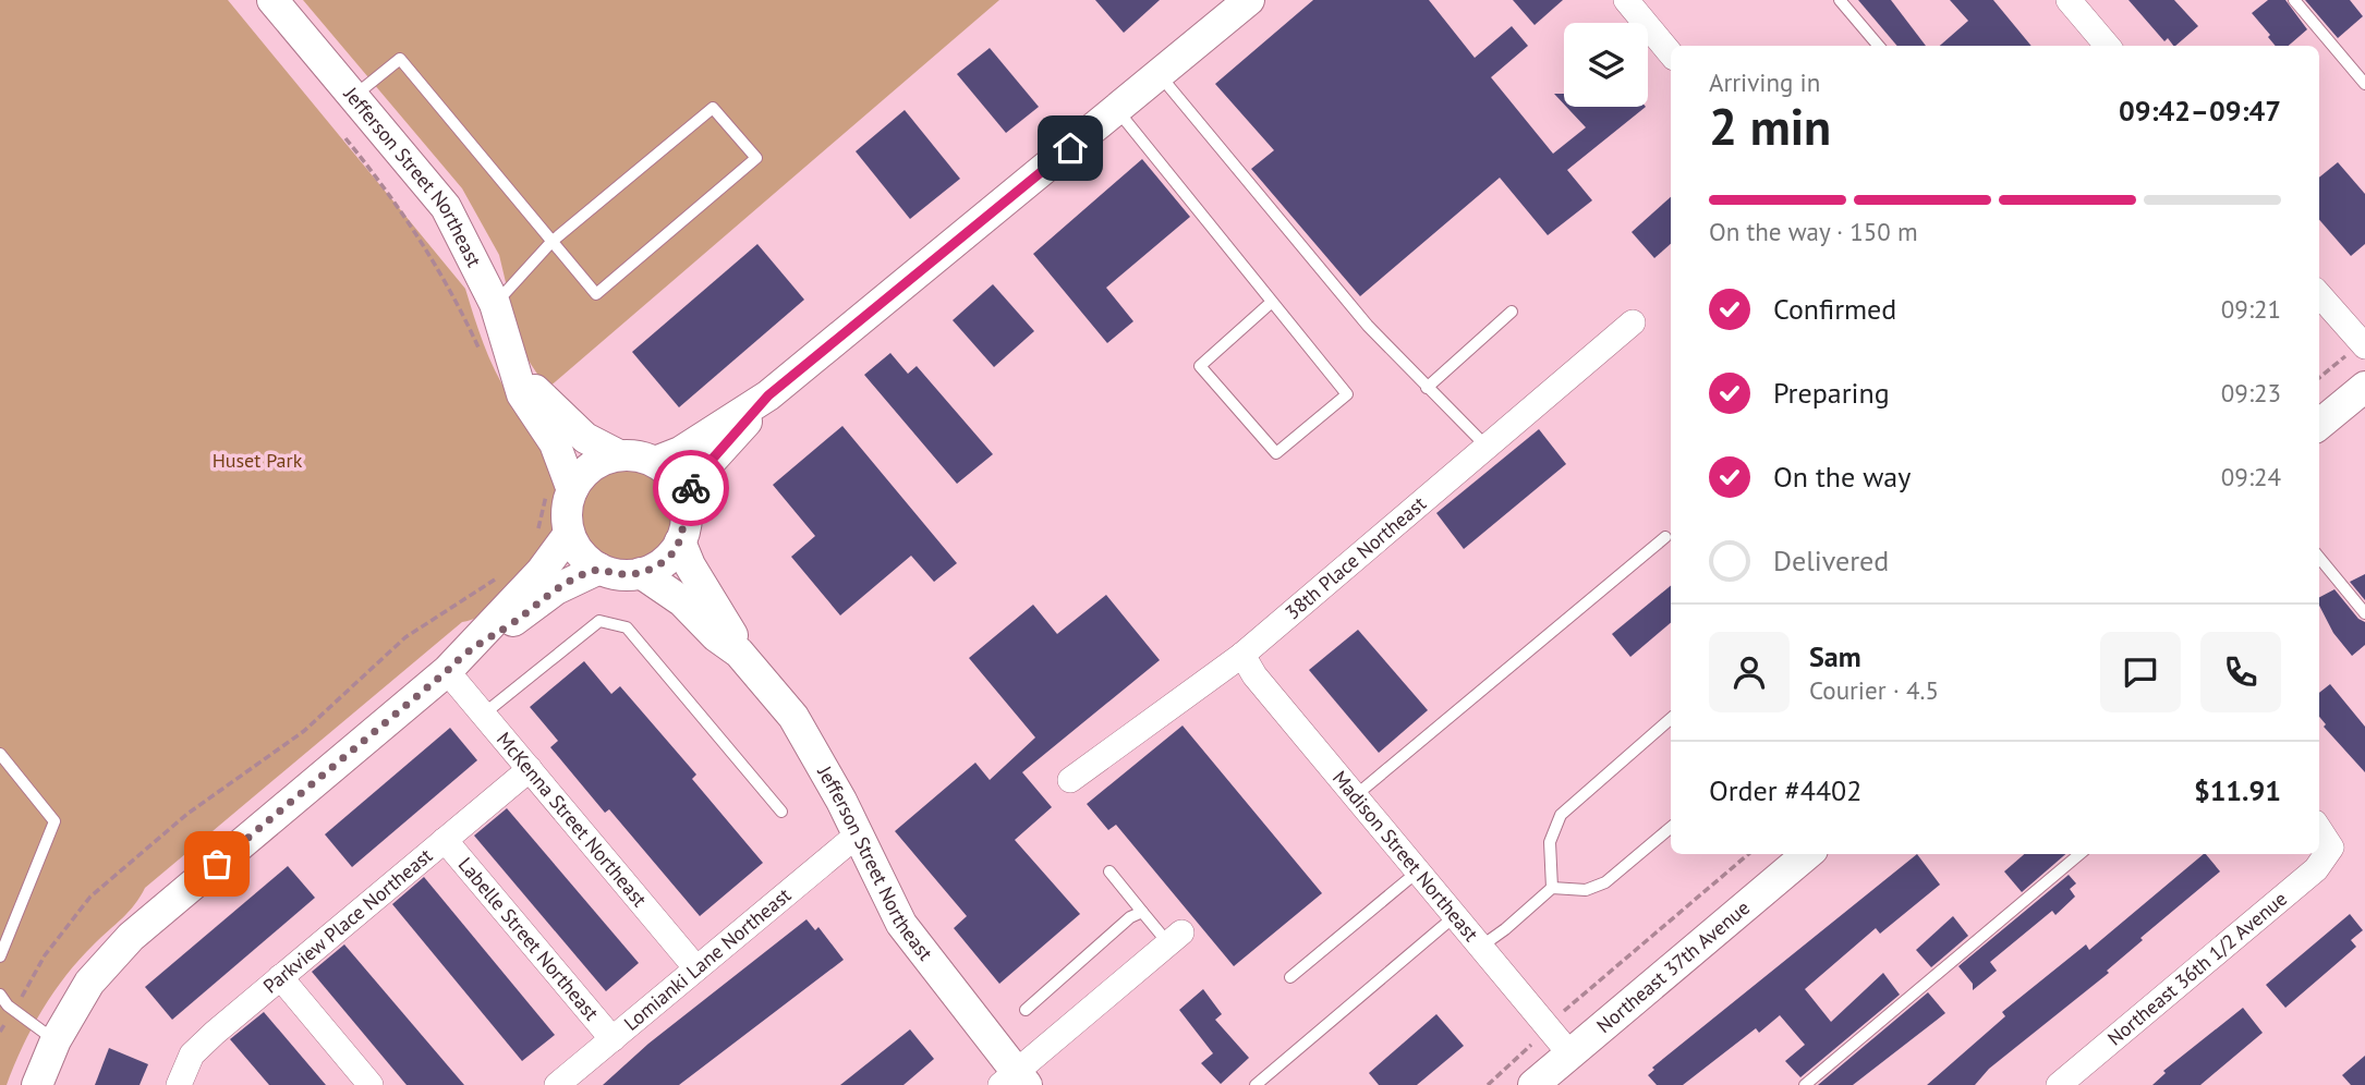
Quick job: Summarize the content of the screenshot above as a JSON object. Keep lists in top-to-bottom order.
{
  "streets": {
    "street": [
      "Jefferson Street Northeast",
      "38th Place Northeast",
      "McKenna Street Northeast",
      "Madison Street Northeast",
      "Parkview Place Northeast",
      "Labelle Street Northeast",
      "Lomianki Lane Northeast",
      "Northeast 37th Avenue",
      "Northeast 36th 1/2 Avenue"
    ]
  },
  "crossings": [
    ["Jefferson Street Northeast", "Lomianki Lane Northeast"],
    ["38th Place Northeast", "Madison Street Northeast"],
    ["McKenna Street Northeast", "Parkview Place Northeast"],
    ["McKenna Street Northeast", "Lomianki Lane Northeast"],
    ["Madison Street Northeast", "Northeast 37th Avenue"],
    ["Parkview Place Northeast", "Labelle Street Northeast"],
    ["Labelle Street Northeast", "Lomianki Lane Northeast"]
  ],
  "parks": ["Huset Park"],
  "page": {
    "heading": ["2 min", "Arriving in", "09:42–09:47"],
    "panel": [
      "Sam",
      "Courier · 4.5",
      "Order #4402",
      "$11.91"
    ],
    "bar": "On the way · 150 m",
    "list": [
      ["Confirmed", "09:21"],
      ["Preparing", "09:23"],
      ["On the way", "09:24"],
      "Delivered"
    ]
  }
}
